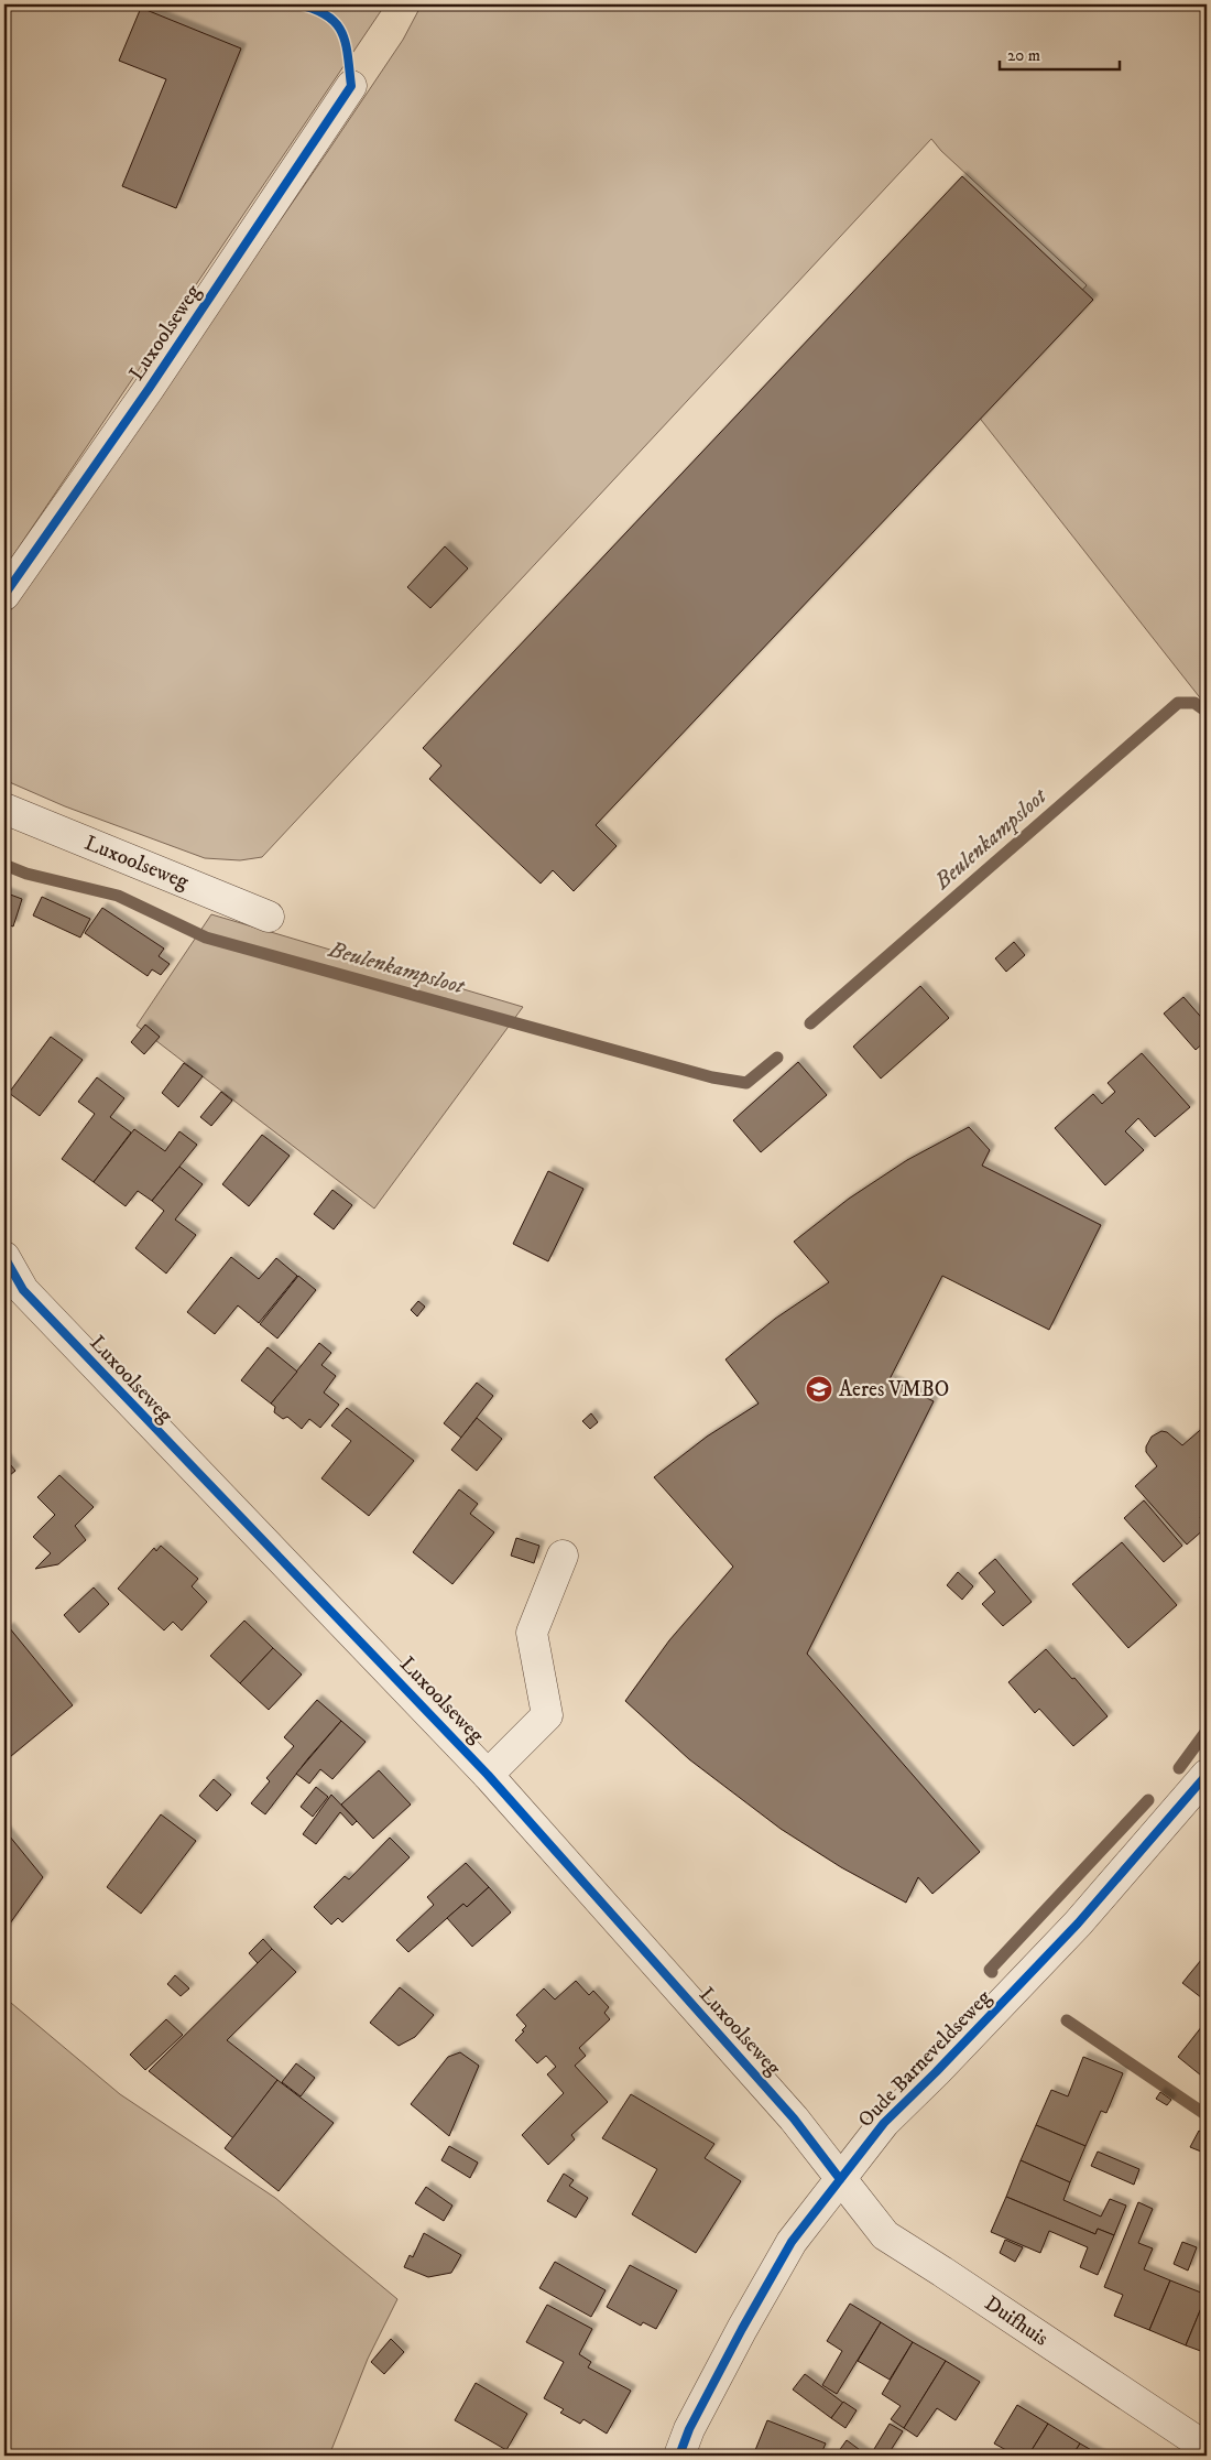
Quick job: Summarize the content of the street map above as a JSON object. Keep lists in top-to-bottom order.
{
  "streets": {
    "street": ["Luxoolseweg", "Oude Barneveldseweg", "Duifhuis"]
  },
  "crossings": [
    ["Luxoolseweg", "Oude Barneveldseweg"],
    ["Luxoolseweg", "Duifhuis"],
    ["Oude Barneveldseweg", "Duifhuis"]
  ],
  "water": ["Beulenkampsloot"],
  "places": {
    "school or university": ["Aeres VMBO"]
  },
  "scale_bar": "20 m"
}
